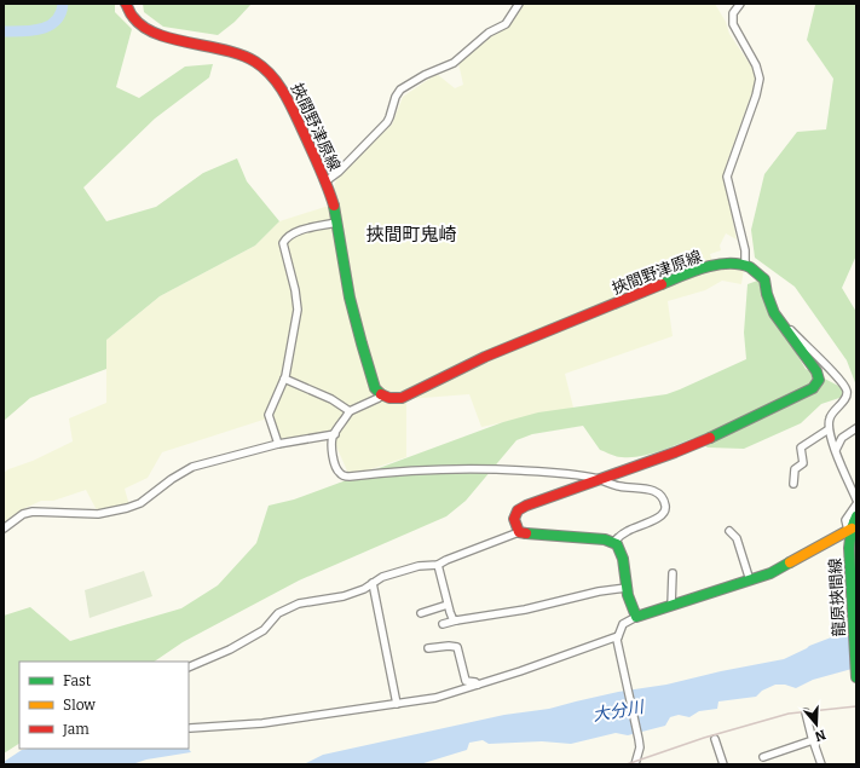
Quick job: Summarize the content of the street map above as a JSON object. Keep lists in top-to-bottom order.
{
  "streets": {
    "main road": ["挾間野津原線", "龍原挾間線"]
  },
  "districts": ["挾間町鬼崎"],
  "water": ["大分川"],
  "legend": ["Fast", "Slow", "Jam"],
  "north": "bottom"
}
